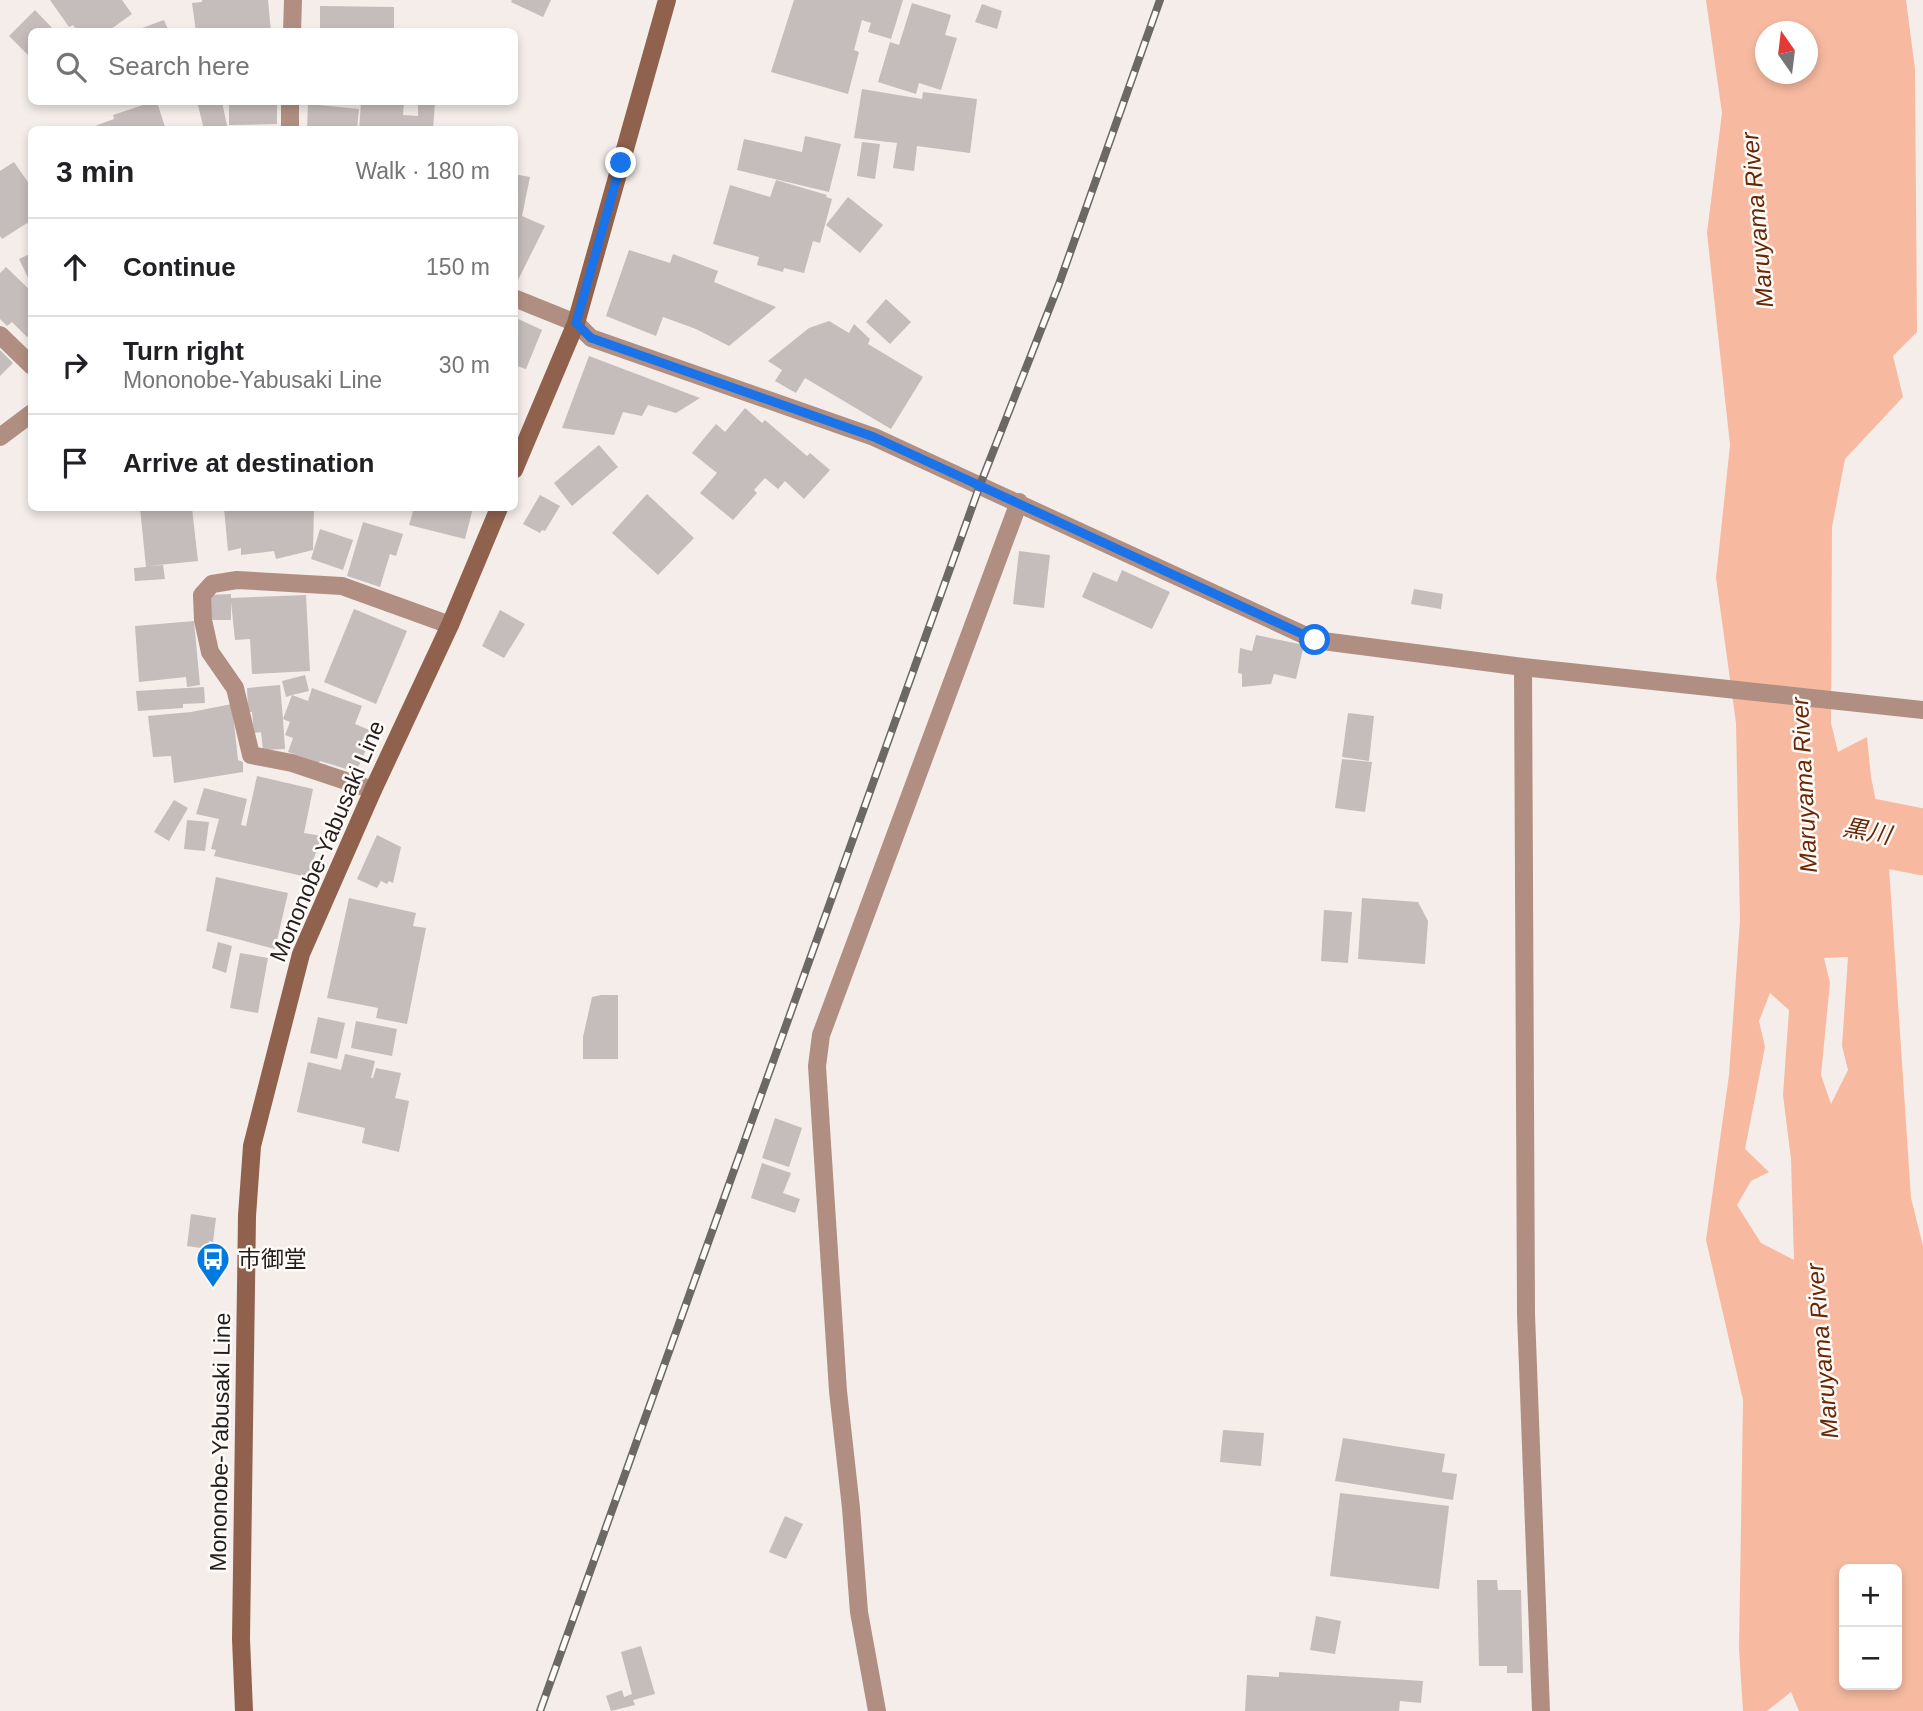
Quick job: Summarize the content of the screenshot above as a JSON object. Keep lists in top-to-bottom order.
{
  "streets": {
    "main road": ["Mononobe-Yabusaki Line"]
  },
  "water": ["Maruyama River", "黒川"],
  "places": {
    "bus stop": ["市御堂"]
  },
  "north": "top",
  "page": {
    "search": "Search here",
    "heading": ["3 min", "Walk · 180 m"],
    "list": [
      ["Continue", "150 m"],
      ["Turn right", "Mononobe-Yabusaki Line", "30 m"],
      "Arrive at destination"
    ],
    "map_buttons": ["+", "−"]
  }
}
